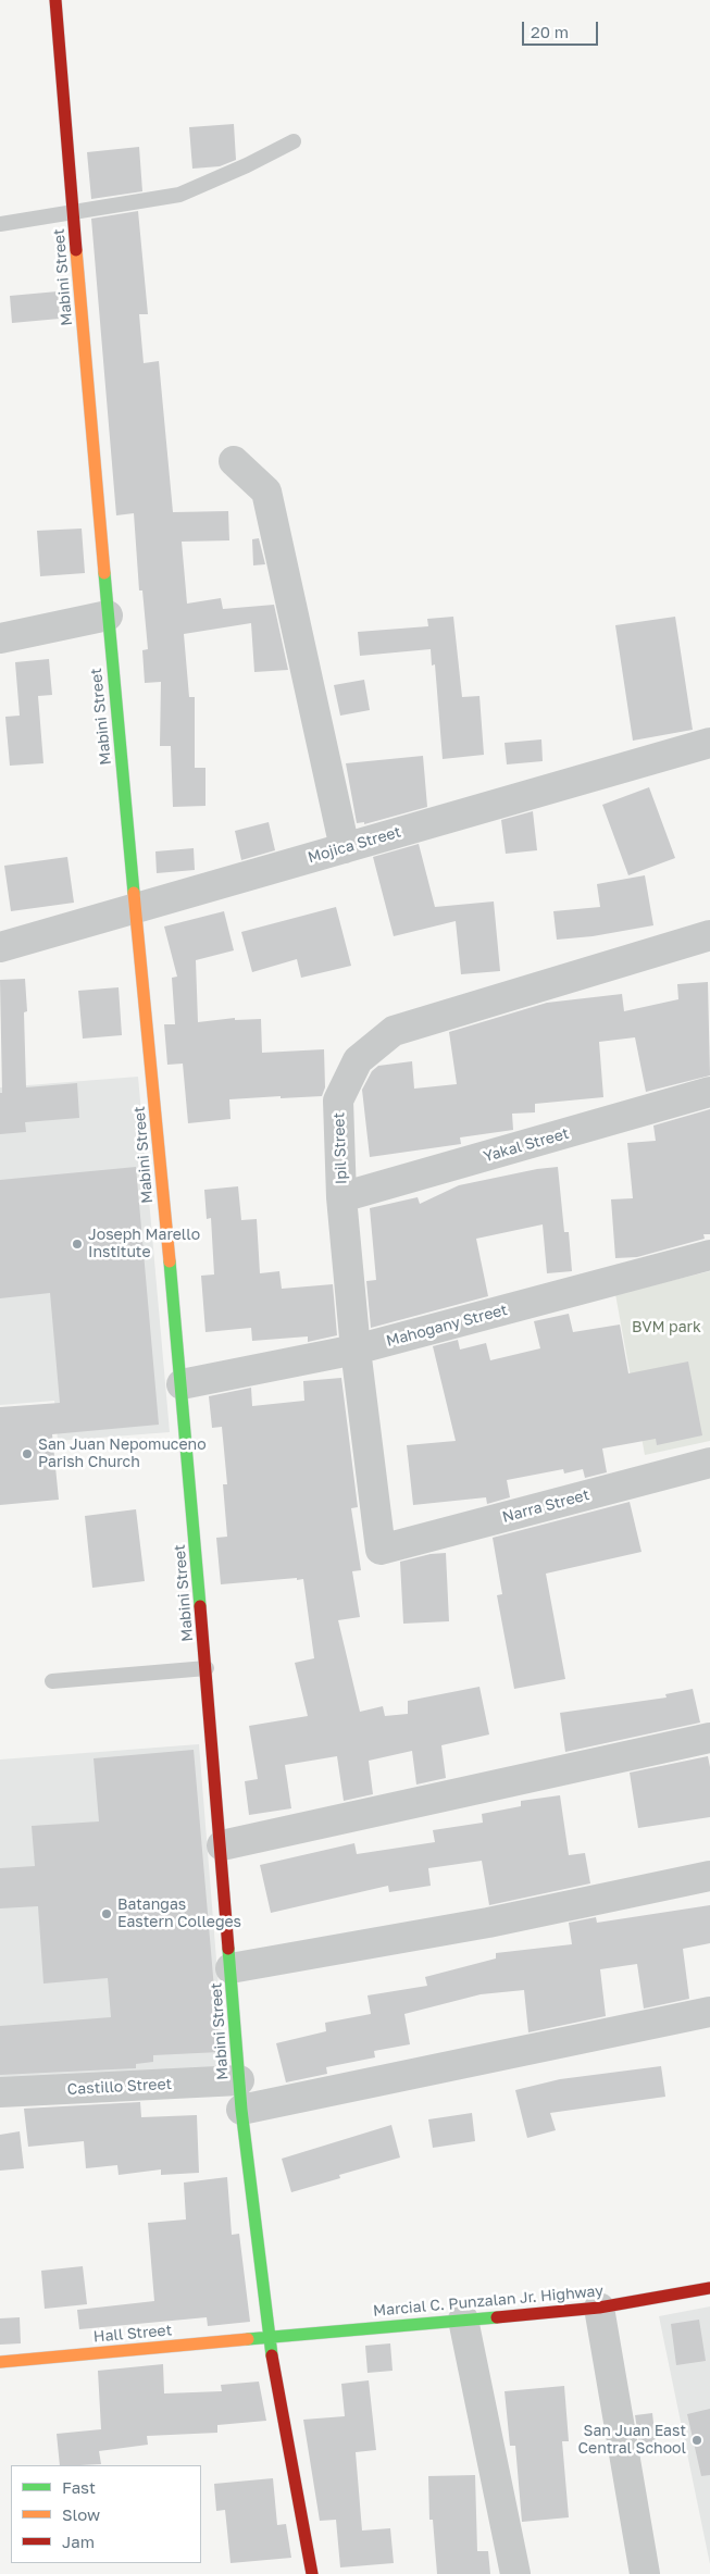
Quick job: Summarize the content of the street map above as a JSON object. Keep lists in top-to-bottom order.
{
  "streets": {
    "street": [
      "Mabini Street",
      "Mojica Street",
      "Yakal Street",
      "Ipil Street",
      "Mahogany Street",
      "Narra Street",
      "Castillo Street",
      "Marcial C. Punzalan Jr. Highway",
      "Hall Street"
    ]
  },
  "crossings": [
    ["Mabini Street", "Mojica Street"],
    ["Mabini Street", "Mahogany Street"],
    ["Mabini Street", "Castillo Street"],
    ["Mabini Street", "Marcial C. Punzalan Jr. Highway"],
    ["Mabini Street", "Hall Street"],
    ["Yakal Street", "Ipil Street"],
    ["Ipil Street", "Mahogany Street"],
    ["Ipil Street", "Narra Street"],
    ["Marcial C. Punzalan Jr. Highway", "Hall Street"]
  ],
  "parks": ["BVM park"],
  "places": [
    "Joseph Marello Institute",
    "San Juan Nepomuceno Parish Church",
    "Batangas Eastern Colleges",
    "San Juan East Central School"
  ],
  "legend": ["Fast", "Slow", "Jam"],
  "scale_bar": "20 m"
}
